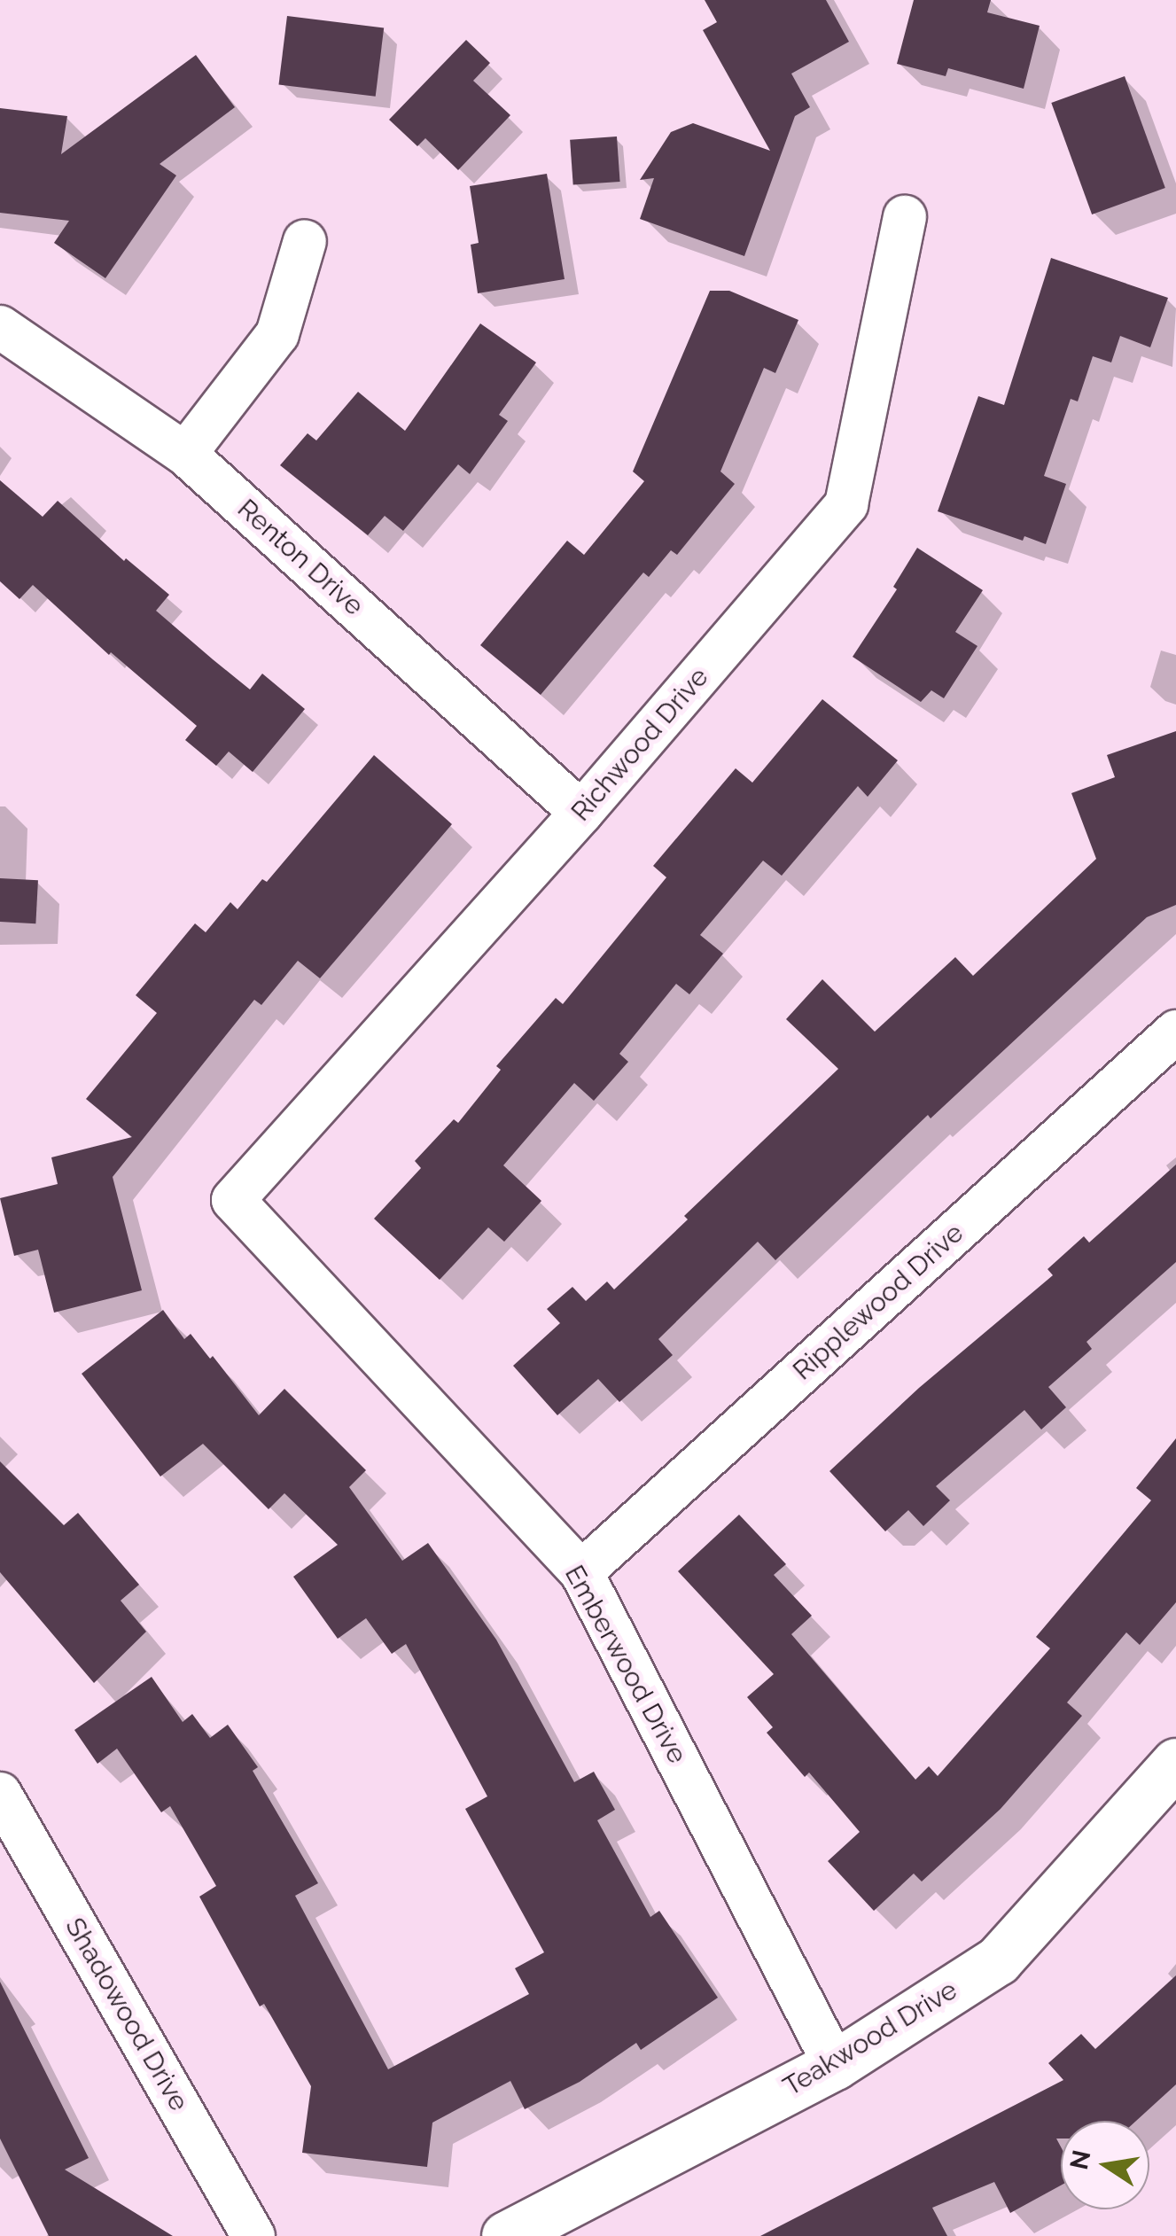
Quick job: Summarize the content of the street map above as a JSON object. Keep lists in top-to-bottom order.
{
  "streets": {
    "street": [
      "Renton Drive",
      "Richwood Drive",
      "Ripplewood Drive",
      "Emberwood Drive",
      "Shadowood Drive",
      "Teakwood Drive"
    ]
  },
  "crossings": [
    ["Renton Drive", "Richwood Drive"],
    ["Richwood Drive", "Emberwood Drive"],
    ["Ripplewood Drive", "Emberwood Drive"],
    ["Emberwood Drive", "Teakwood Drive"]
  ],
  "north": "left"
}
